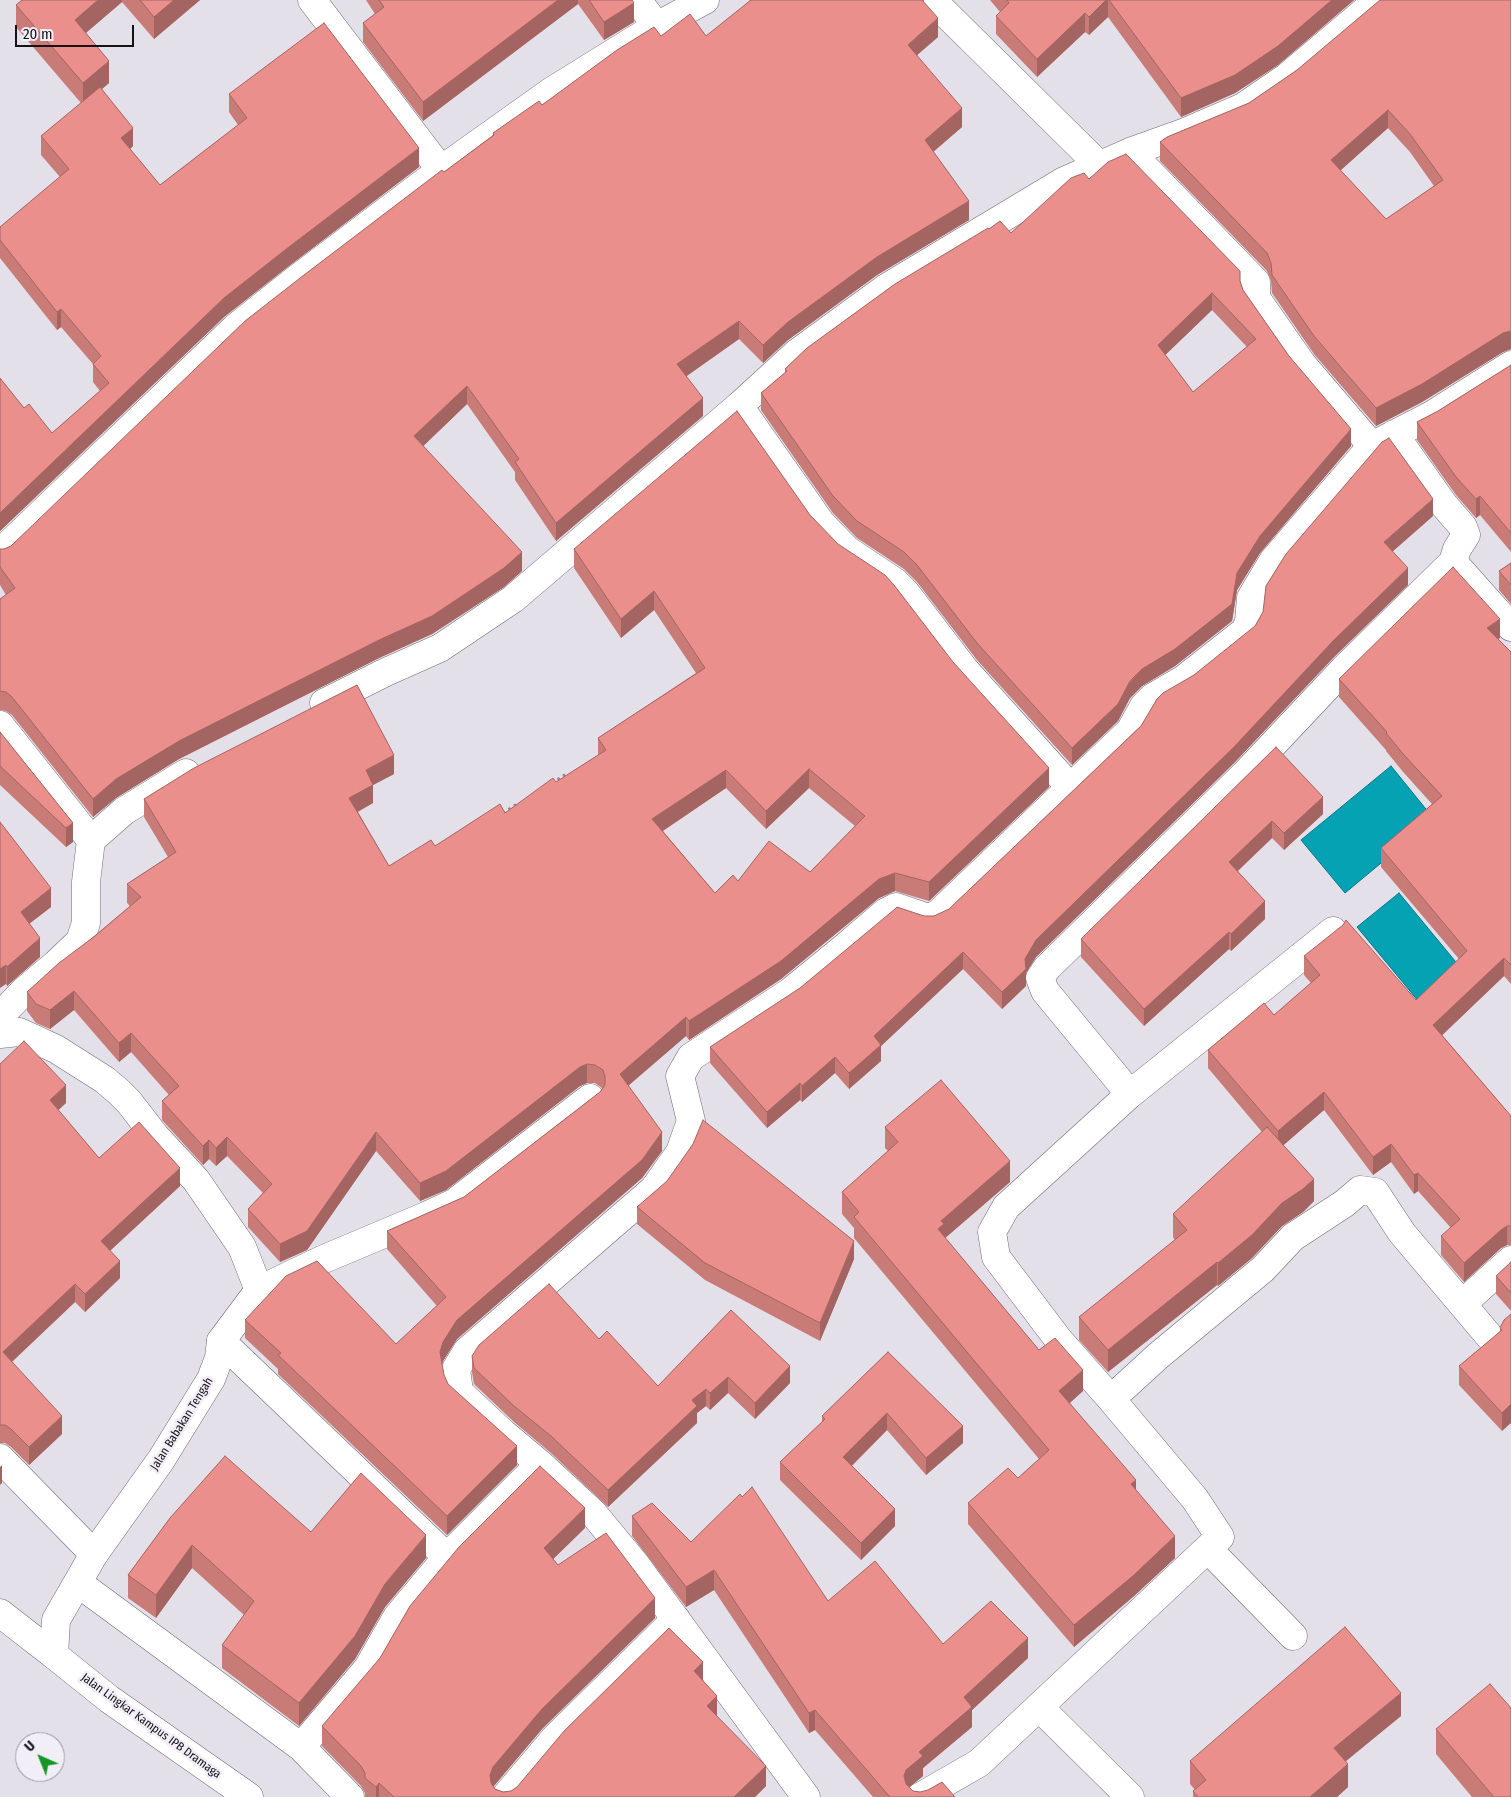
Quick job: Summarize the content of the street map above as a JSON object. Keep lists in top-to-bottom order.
{
  "streets": {
    "street": ["Jalan Babakan Tengah", "Jalan Lingkar Kampus IPB Dramaga"]
  },
  "crossings": [
    ["Jalan Babakan Tengah", "Jalan Lingkar Kampus IPB Dramaga"]
  ],
  "scale_bar": "20 m",
  "north": "top left"
}
